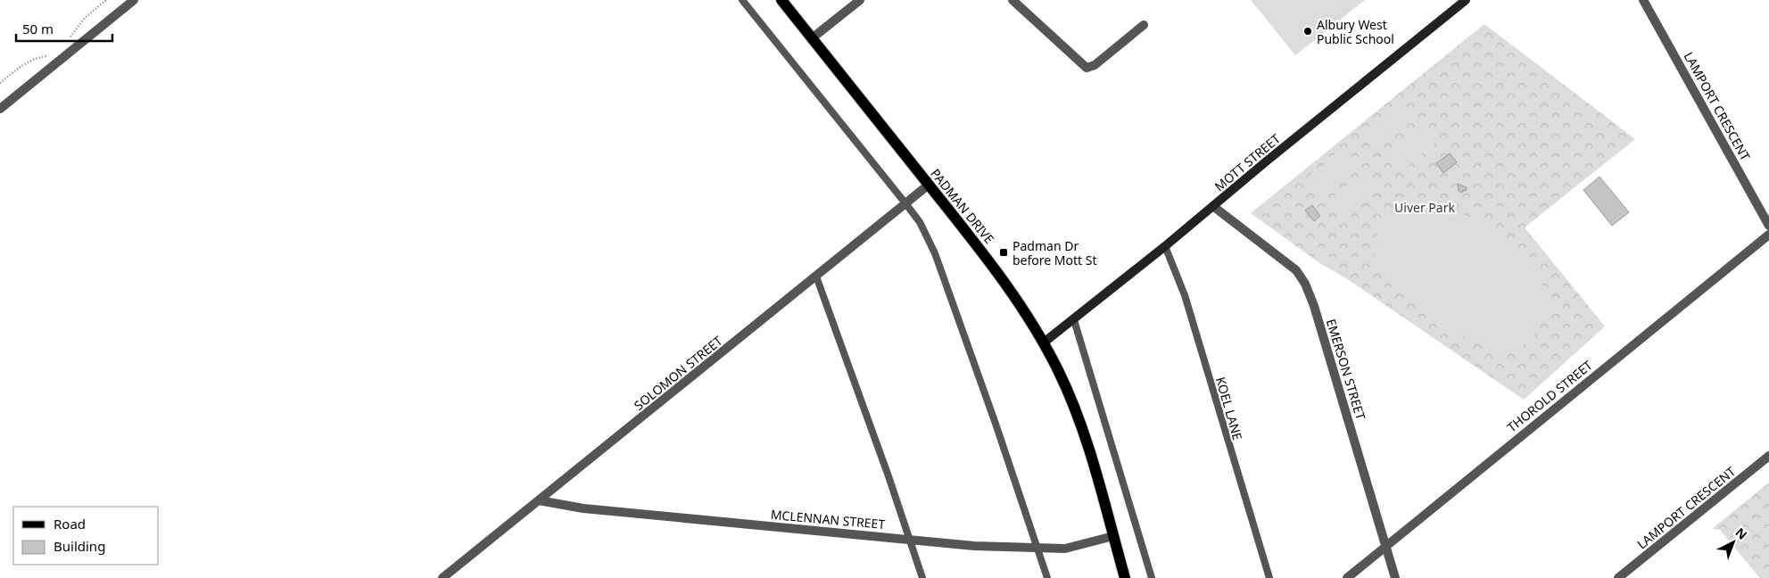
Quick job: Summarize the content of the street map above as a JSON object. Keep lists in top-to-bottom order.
{
  "streets": {
    "main road": ["PADMAN DRIVE"],
    "street": [
      "LAMPORT CRESCENT",
      "MOTT STREET",
      "EMERSON STREET",
      "SOLOMON STREET",
      "THOROLD STREET",
      "MCLENNAN STREET"
    ],
    "lane": ["KOEL LANE"]
  },
  "crossings": [
    ["MOTT STREET", "PADMAN DRIVE"],
    ["MOTT STREET", "EMERSON STREET"],
    ["MOTT STREET", "KOEL LANE"],
    ["PADMAN DRIVE", "SOLOMON STREET"],
    ["PADMAN DRIVE", "MCLENNAN STREET"],
    ["EMERSON STREET", "THOROLD STREET"],
    ["SOLOMON STREET", "MCLENNAN STREET"]
  ],
  "parks": ["Uiver Park"],
  "places": {
    "other": ["Albury West Public School"],
    "transit": ["Padman Dr before Mott St"]
  },
  "legend": ["Road", "Building"],
  "scale_bar": "50 m",
  "north": "top right"
}
